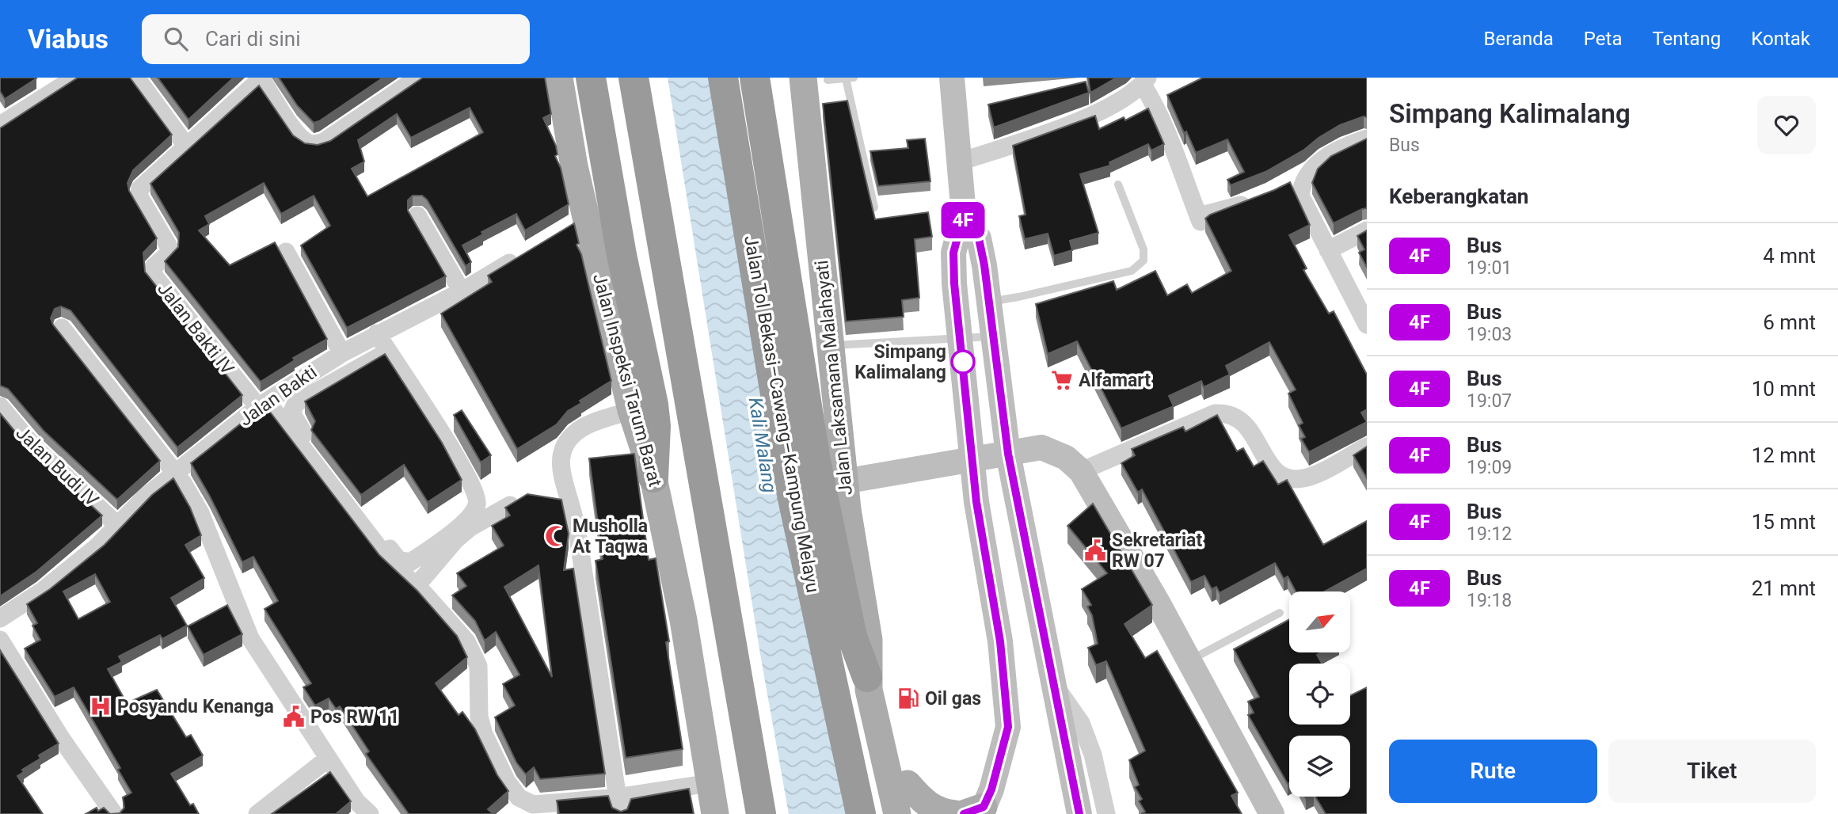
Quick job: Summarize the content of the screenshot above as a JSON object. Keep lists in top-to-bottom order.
{
  "streets": {
    "highway": ["Jalan Tol Bekasi–Cawang–Kampung Melayu"],
    "main road": ["Jalan Laksamana Malahayati", "Jalan Inspeksi Tarum Barat"],
    "street": ["Jalan Bakti IV", "Jalan Bakti", "Jalan Budi IV"]
  },
  "crossings": [
    ["Jalan Bakti IV", "Jalan Bakti"],
    ["Jalan Bakti", "Jalan Budi IV"]
  ],
  "water": ["Kali Malang"],
  "places": {
    "other": ["Simpang Kalimalang"],
    "supermarket": ["Alfamart"],
    "mosque": ["Musholla At Taqwa"],
    "public building": ["Sekretariat RW 07", "Pos RW 11"],
    "fuel station": ["Oil gas"],
    "hospital": ["Posyandu Kenanga"]
  },
  "lines": ["bus line 4F"],
  "north": "top right",
  "page": {
    "header": "Viabus",
    "search": "Cari di sini",
    "nav": [
      "Beranda",
      "Peta",
      "Tentang",
      "Kontak"
    ],
    "on_map": "4F",
    "heading": [
      ["Simpang Kalimalang", "Bus"],
      "Keberangkatan"
    ],
    "list": [
      {
        "mark": "4F",
        "name": "Bus",
        "note": "19:01",
        "value": "4 mnt"
      },
      {
        "mark": "4F",
        "name": "Bus",
        "note": "19:03",
        "value": "6 mnt"
      },
      {
        "mark": "4F",
        "name": "Bus",
        "note": "19:07",
        "value": "10 mnt"
      },
      {
        "mark": "4F",
        "name": "Bus",
        "note": "19:09",
        "value": "12 mnt"
      },
      {
        "mark": "4F",
        "name": "Bus",
        "note": "19:12",
        "value": "15 mnt"
      },
      {
        "mark": "4F",
        "name": "Bus",
        "note": "19:18",
        "value": "21 mnt"
      }
    ],
    "buttons": ["Rute", "Tiket"]
  }
}
